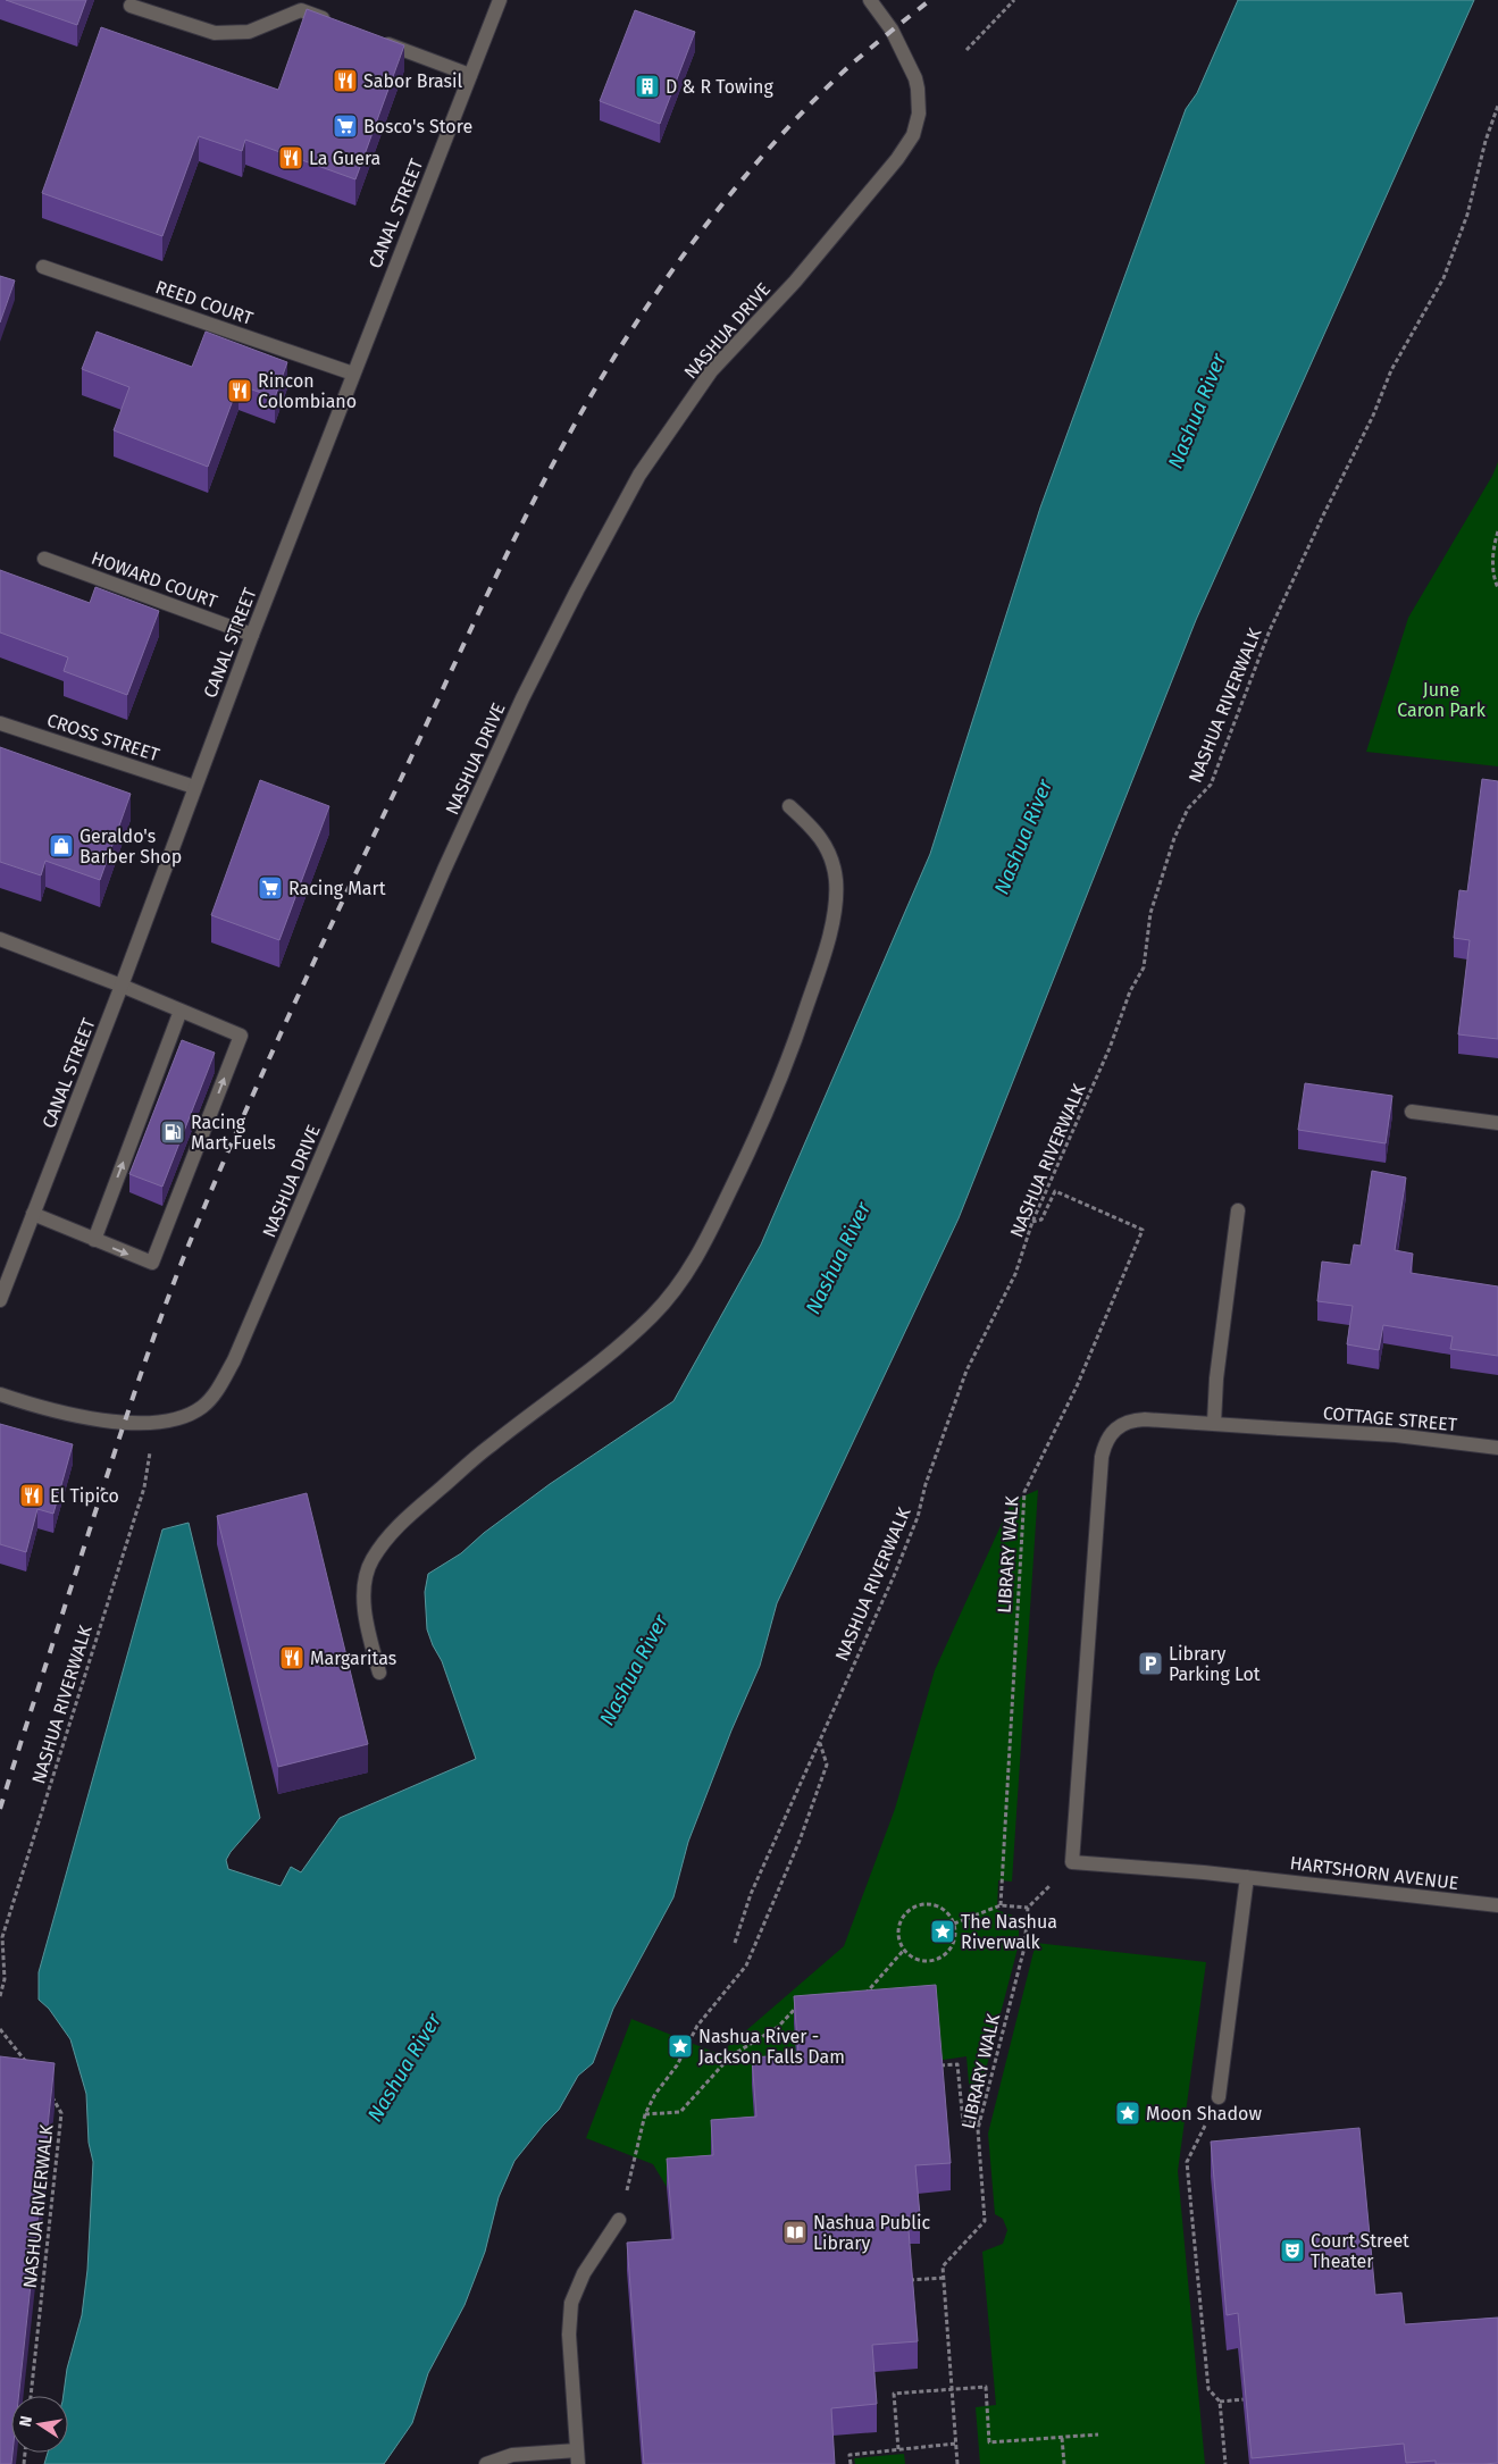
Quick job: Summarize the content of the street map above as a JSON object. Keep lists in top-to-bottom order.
{
  "streets": {
    "street": [
      "CANAL STREET",
      "REED COURT",
      "NASHUA DRIVE",
      "HOWARD COURT",
      "CROSS STREET",
      "COTTAGE STREET",
      "HARTSHORN AVENUE"
    ],
    "path": ["NASHUA RIVERWALK", "LIBRARY WALK"]
  },
  "crossings": [
    ["CANAL STREET", "REED COURT"],
    ["CANAL STREET", "HOWARD COURT"],
    ["CANAL STREET", "CROSS STREET"],
    ["NASHUA DRIVE", "NASHUA RIVERWALK"],
    ["NASHUA RIVERWALK", "LIBRARY WALK"],
    ["COTTAGE STREET", "HARTSHORN AVENUE"]
  ],
  "water": ["Nashua River"],
  "parks": ["June Caron Park"],
  "places": {
    "restaurant": [
      "Sabor Brasil",
      "La Guera",
      "Rincon Colombiano",
      "El Tipico",
      "Margaritas"
    ],
    "building": ["D & R Towing"],
    "supermarket": ["Bosco's Store", "Racing Mart"],
    "shop": ["Geraldo's Barber Shop"],
    "fuel station": ["Racing Mart Fuels"],
    "parking": ["Library Parking Lot"],
    "place": ["The Nashua Riverwalk", "Nashua River - Jackson Falls Dam", "Moon Shadow"],
    "library": ["Nashua Public Library"],
    "theatre": ["Court Street Theater"]
  },
  "north": "left"
}
